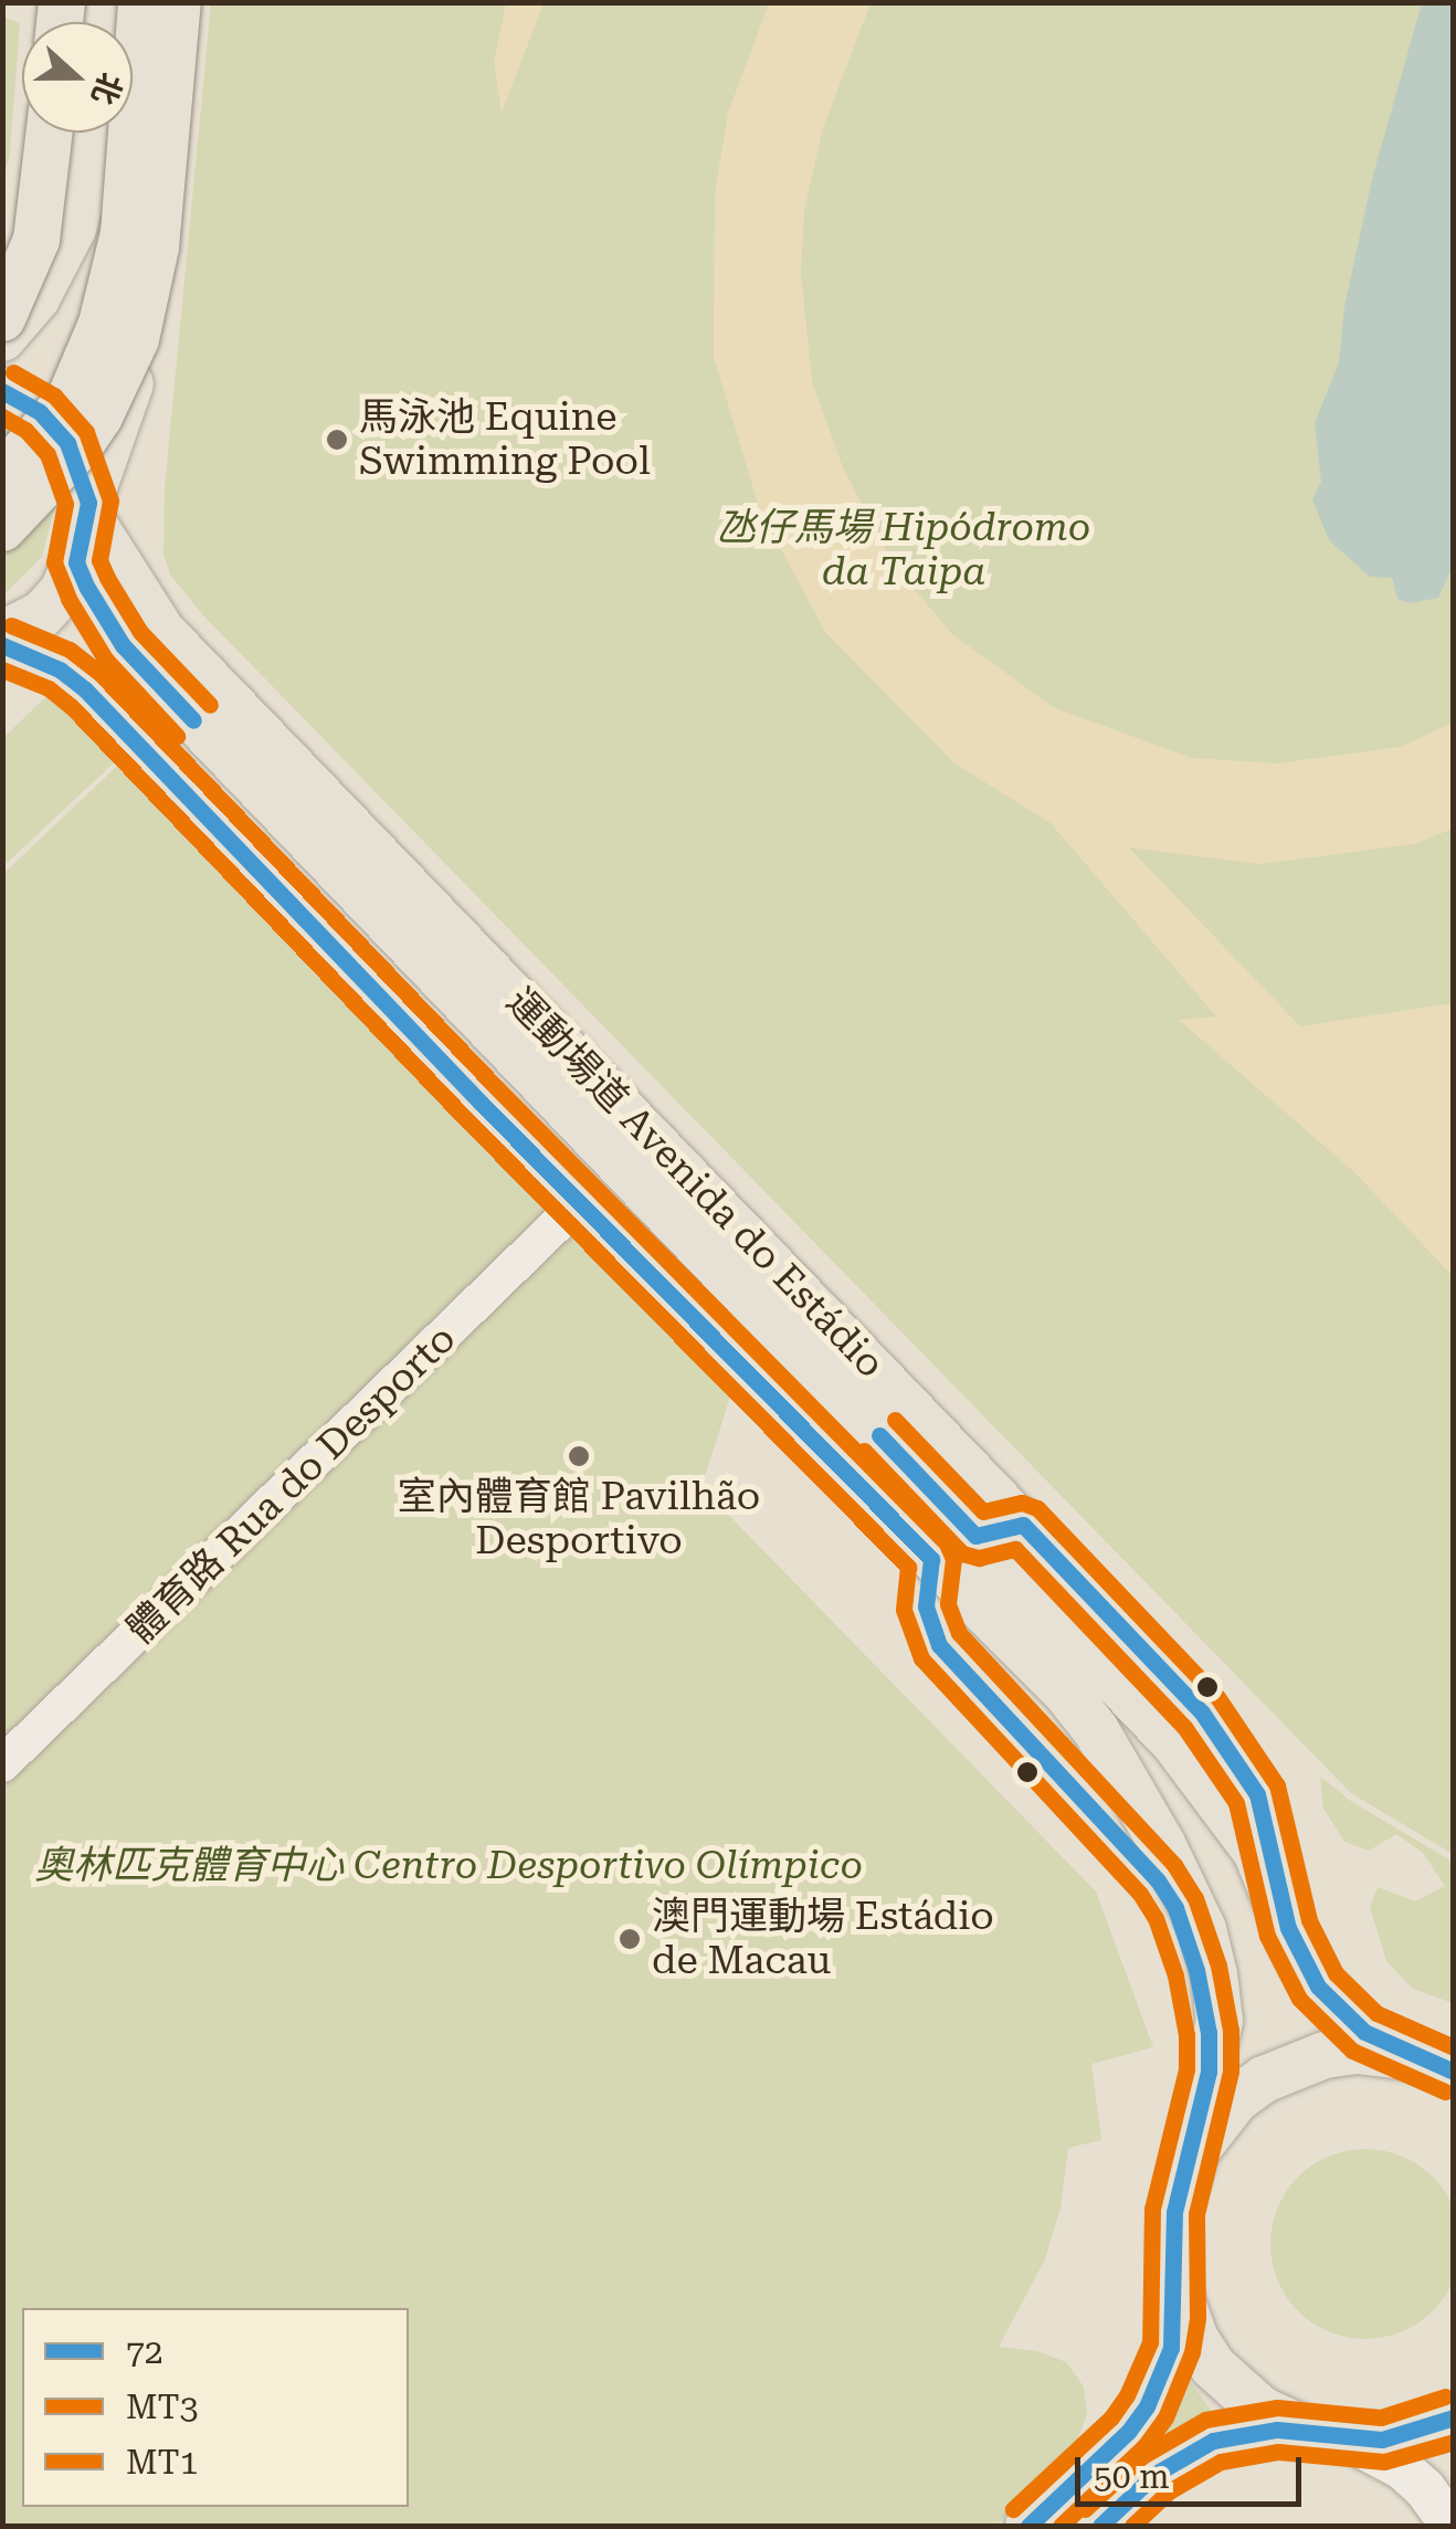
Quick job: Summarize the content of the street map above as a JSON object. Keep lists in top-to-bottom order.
{
  "streets": {
    "main road": ["運動場道 Avenida do Estádio"],
    "street": ["體育路 Rua do Desporto"]
  },
  "parks": ["氹仔馬場 Hipódromo da Taipa", "奧林匹克體育中心 Centro Desportivo Olímpico"],
  "places": ["馬泳池 Equine Swimming Pool", "室內體育館 Pavilhão Desportivo", "澳門運動場 Estádio de Macau"],
  "lines": ["transit line MT1", "transit line 72", "transit line MT3"],
  "legend": ["72", "MT3", "MT1"],
  "scale_bar": "50 m",
  "north": "right"
}
